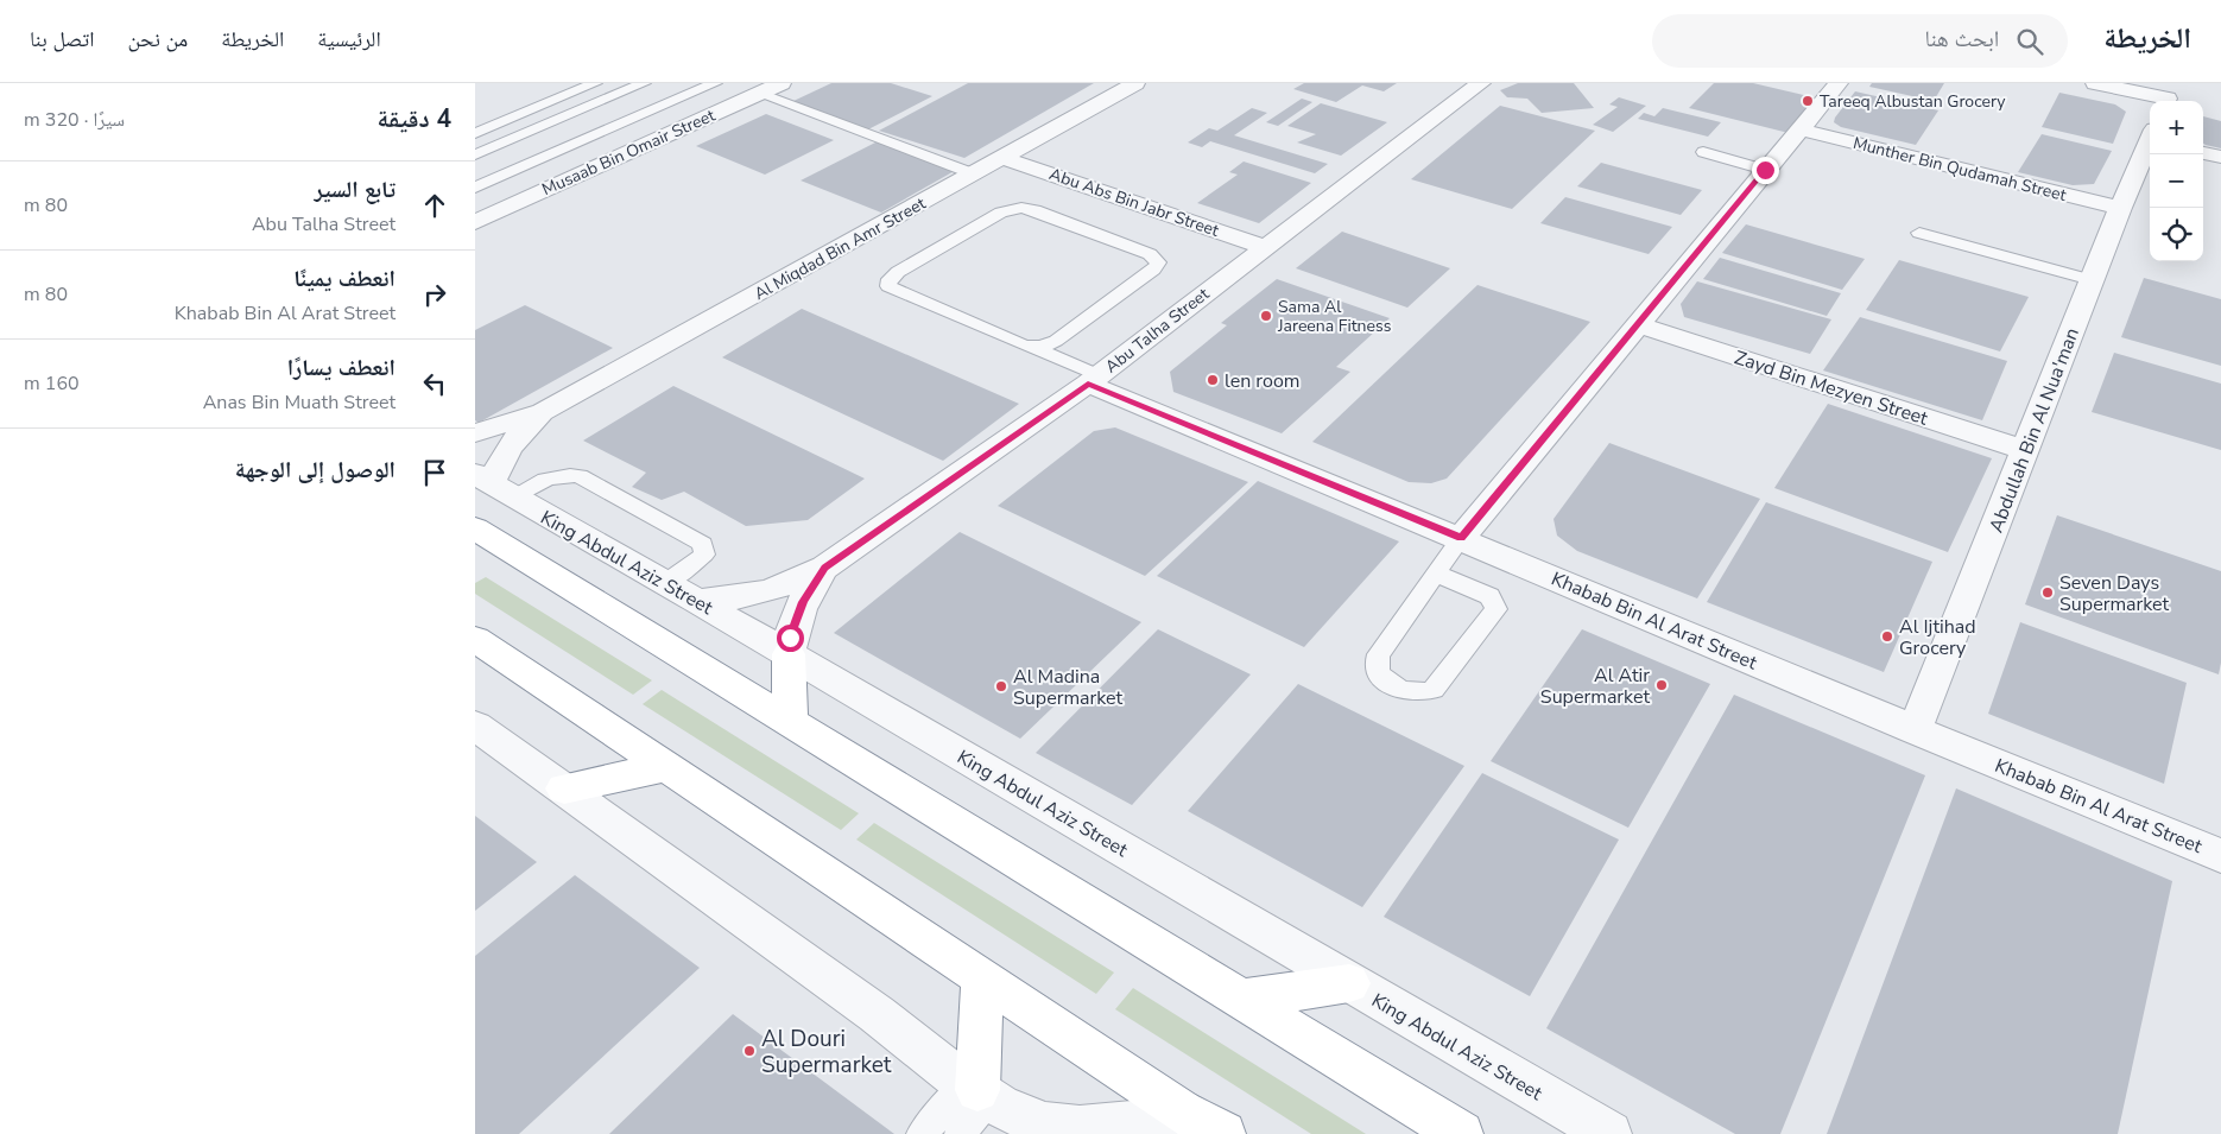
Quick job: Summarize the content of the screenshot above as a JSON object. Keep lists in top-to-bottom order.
{
  "streets": {
    "street": [
      "Musaab Bin Omair Street",
      "Munther Bin Qudamah Street",
      "Abu Abs Bin Jabr Street",
      "Al Miqdad Bin Amr Street",
      "Abu Talha Street",
      "Zayd Bin Mezyen Street",
      "Abdullah Bin Al Nua'man",
      "King Abdul Aziz Street",
      "Khabab Bin Al Arat Street"
    ]
  },
  "crossings": [
    ["Munther Bin Qudamah Street", "Abdullah Bin Al Nua'man"],
    ["Abu Abs Bin Jabr Street", "Al Miqdad Bin Amr Street"],
    ["Abu Abs Bin Jabr Street", "Abu Talha Street"],
    ["Al Miqdad Bin Amr Street", "King Abdul Aziz Street"],
    ["Abu Talha Street", "King Abdul Aziz Street"],
    ["Abu Talha Street", "Khabab Bin Al Arat Street"],
    ["Zayd Bin Mezyen Street", "Abdullah Bin Al Nua'man"],
    ["Abdullah Bin Al Nua'man", "Khabab Bin Al Arat Street"]
  ],
  "places": [
    "Tareeq Albustan Grocery",
    "Sama Al Jareena Fitness",
    "len room",
    "Seven Days Supermarket",
    "Al Ijtihad Grocery",
    "Al Atir Supermarket",
    "Al Madina Supermarket",
    "Al Douri Supermarket"
  ],
  "page": {
    "header": "الخريطة",
    "search": "ابحث هنا",
    "nav": [
      "الرئيسية",
      "الخريطة",
      "من نحن",
      "اتصل بنا"
    ],
    "heading": ["4 دقيقة", "سيرًا · 320 m"],
    "map_buttons": ["+", "−"],
    "list": [
      ["تابع السير", "Abu Talha Street", "80 m"],
      ["انعطف يمينًا", "Khabab Bin Al Arat Street", "80 m"],
      ["انعطف يسارًا", "Anas Bin Muath Street", "160 m"],
      "الوصول إلى الوجهة"
    ]
  }
}
